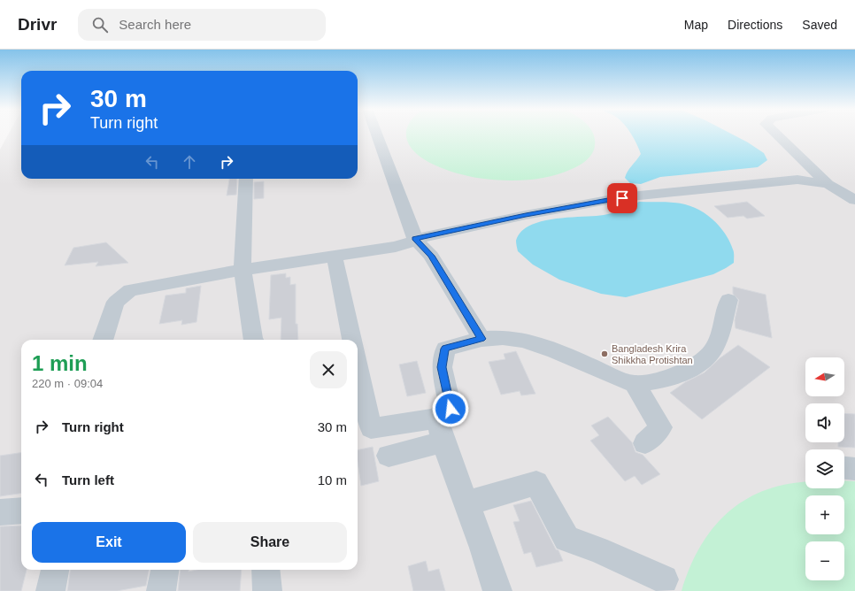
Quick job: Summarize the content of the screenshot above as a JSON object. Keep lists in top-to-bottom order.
{
  "places": ["Bangladesh Krira Shikkha Protishtan"],
  "north": "left",
  "page": {
    "header": "Drivr",
    "search": "Search here",
    "nav": ["Map", "Directions", "Saved"],
    "turn": ["30 m", "Turn right"],
    "heading": ["1 min", "220 m · 09:04"],
    "map_buttons": ["+", "−"],
    "list": [
      {
        "name": "Turn right",
        "value": "30 m"
      },
      {
        "name": "Turn left",
        "value": "10 m"
      }
    ],
    "buttons": ["Exit", "Share"]
  }
}
